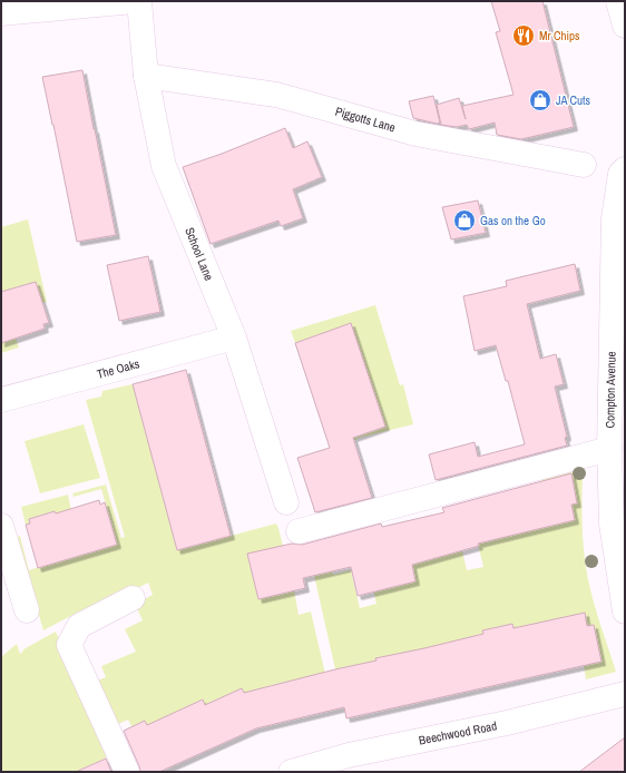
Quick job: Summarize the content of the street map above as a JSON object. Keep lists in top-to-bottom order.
{
  "streets": {
    "street": [
      "Piggotts Lane",
      "School Lane",
      "The Oaks",
      "Compton Avenue",
      "Beechwood Road"
    ]
  },
  "crossings": [
    ["Piggotts Lane", "School Lane"],
    ["School Lane", "The Oaks"]
  ],
  "places": {
    "restaurant": ["Mr Chips"],
    "shop": ["JA Cuts", "Gas on the Go"]
  }
}
